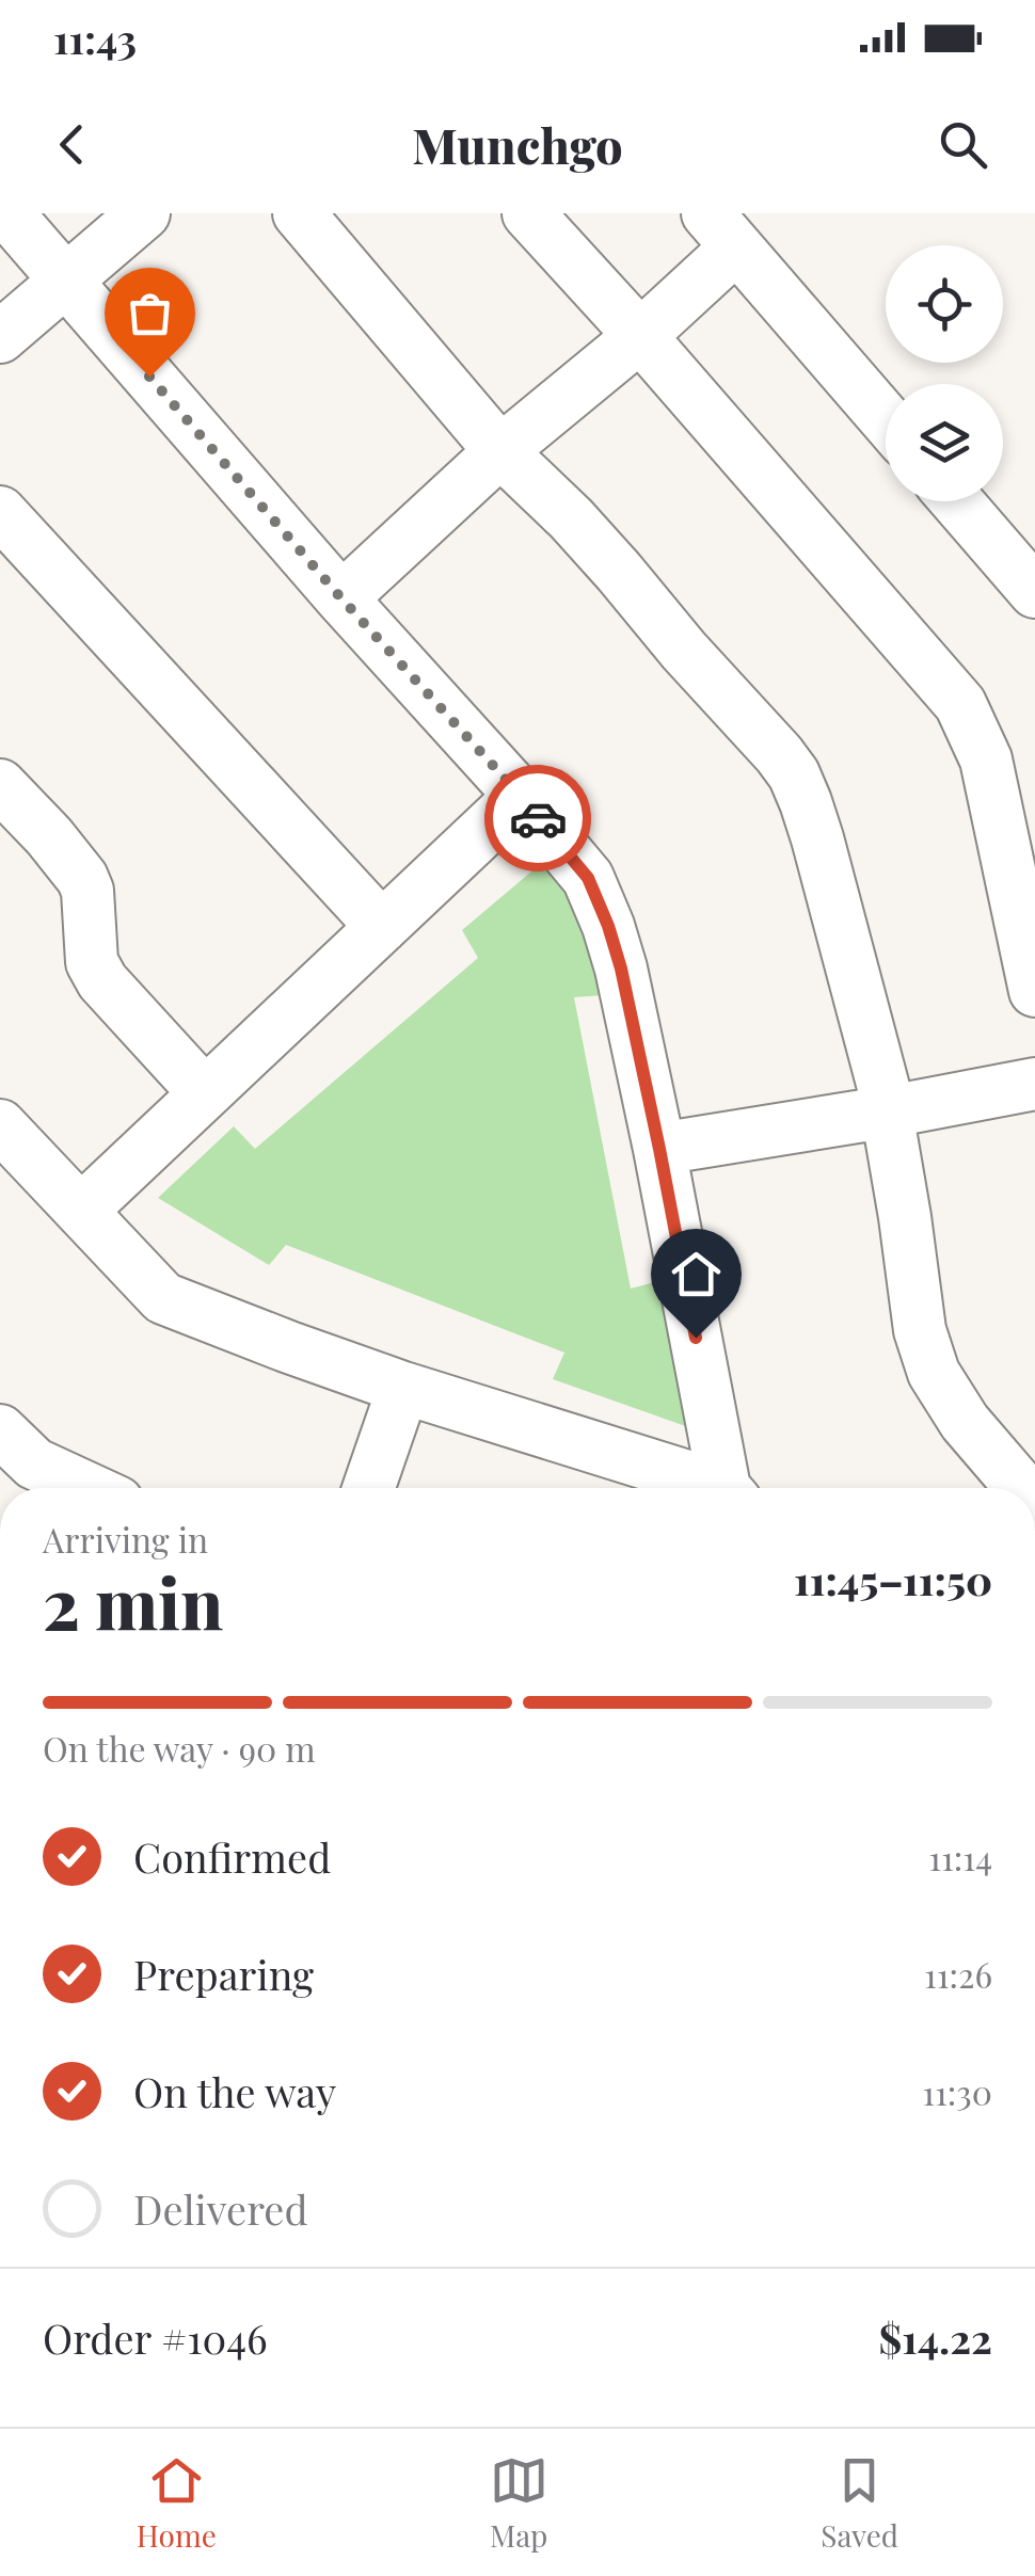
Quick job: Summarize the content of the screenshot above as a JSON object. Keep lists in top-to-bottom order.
{
  "page": {
    "status": "11:43",
    "header": "Munchgo",
    "heading": ["2 min", "Arriving in", "11:45–11:50"],
    "panel": ["Order #1046", "$14.22"],
    "bar": "On the way · 90 m",
    "list": [
      ["Confirmed", "11:14"],
      ["Preparing", "11:26"],
      ["On the way", "11:30"],
      "Delivered"
    ],
    "tabs": ["Home", "Map", "Saved"]
  }
}
